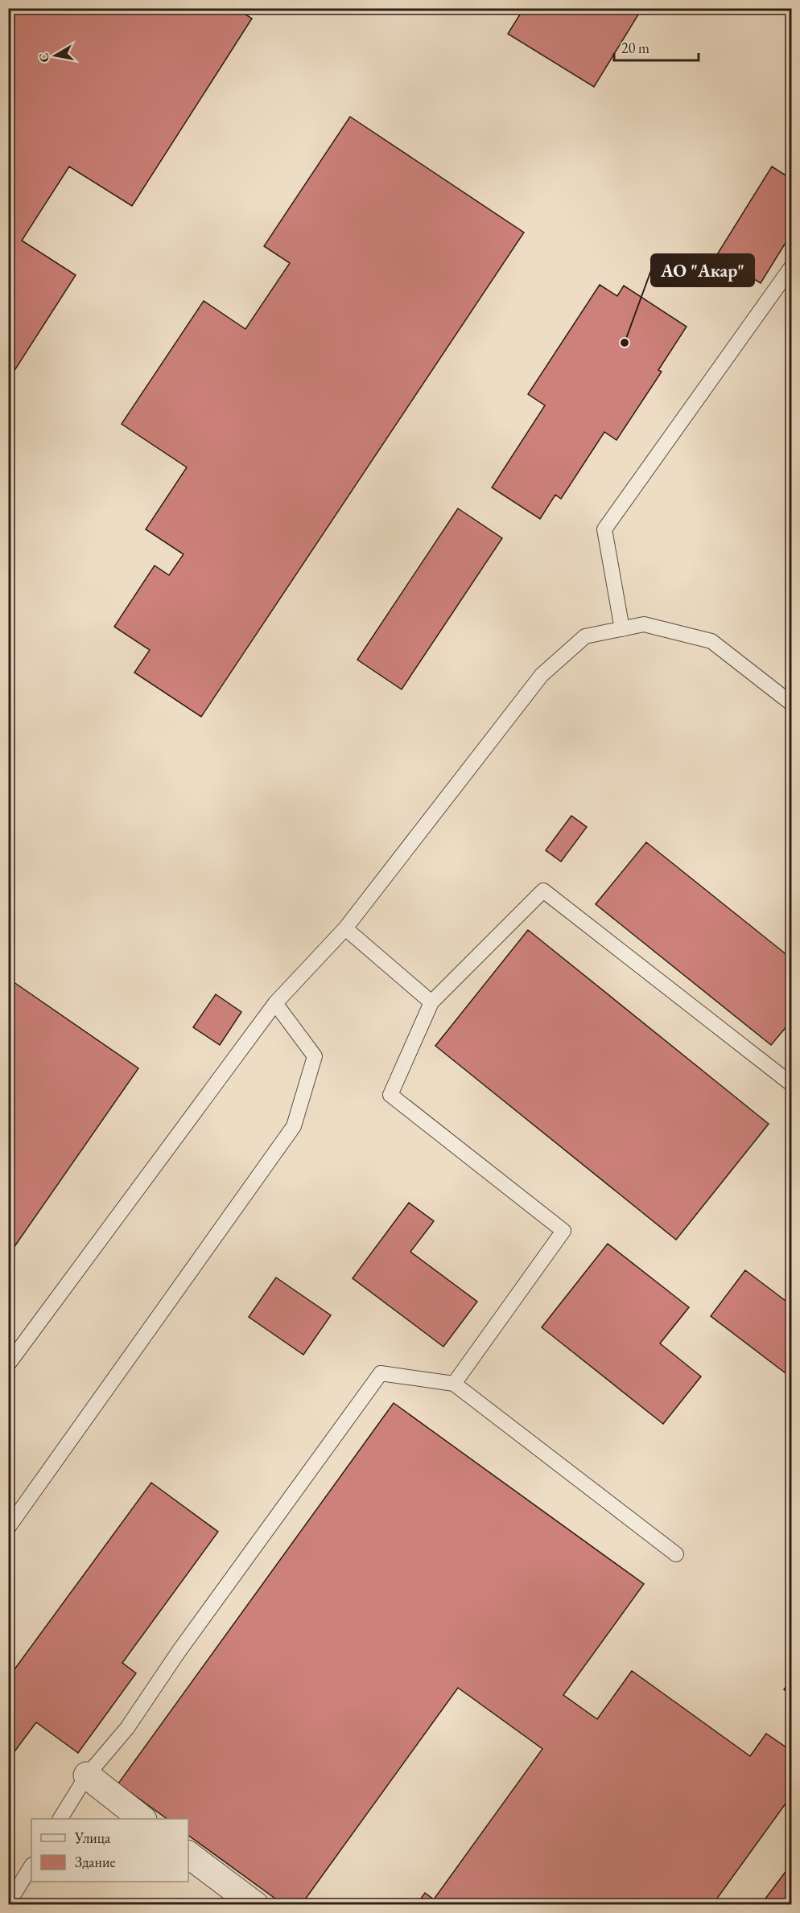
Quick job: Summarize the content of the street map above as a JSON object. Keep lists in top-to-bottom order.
{
  "places": ["АО \"Акар\""],
  "legend": ["Улица", "Здание"],
  "scale_bar": "20 m",
  "north": "left"
}
